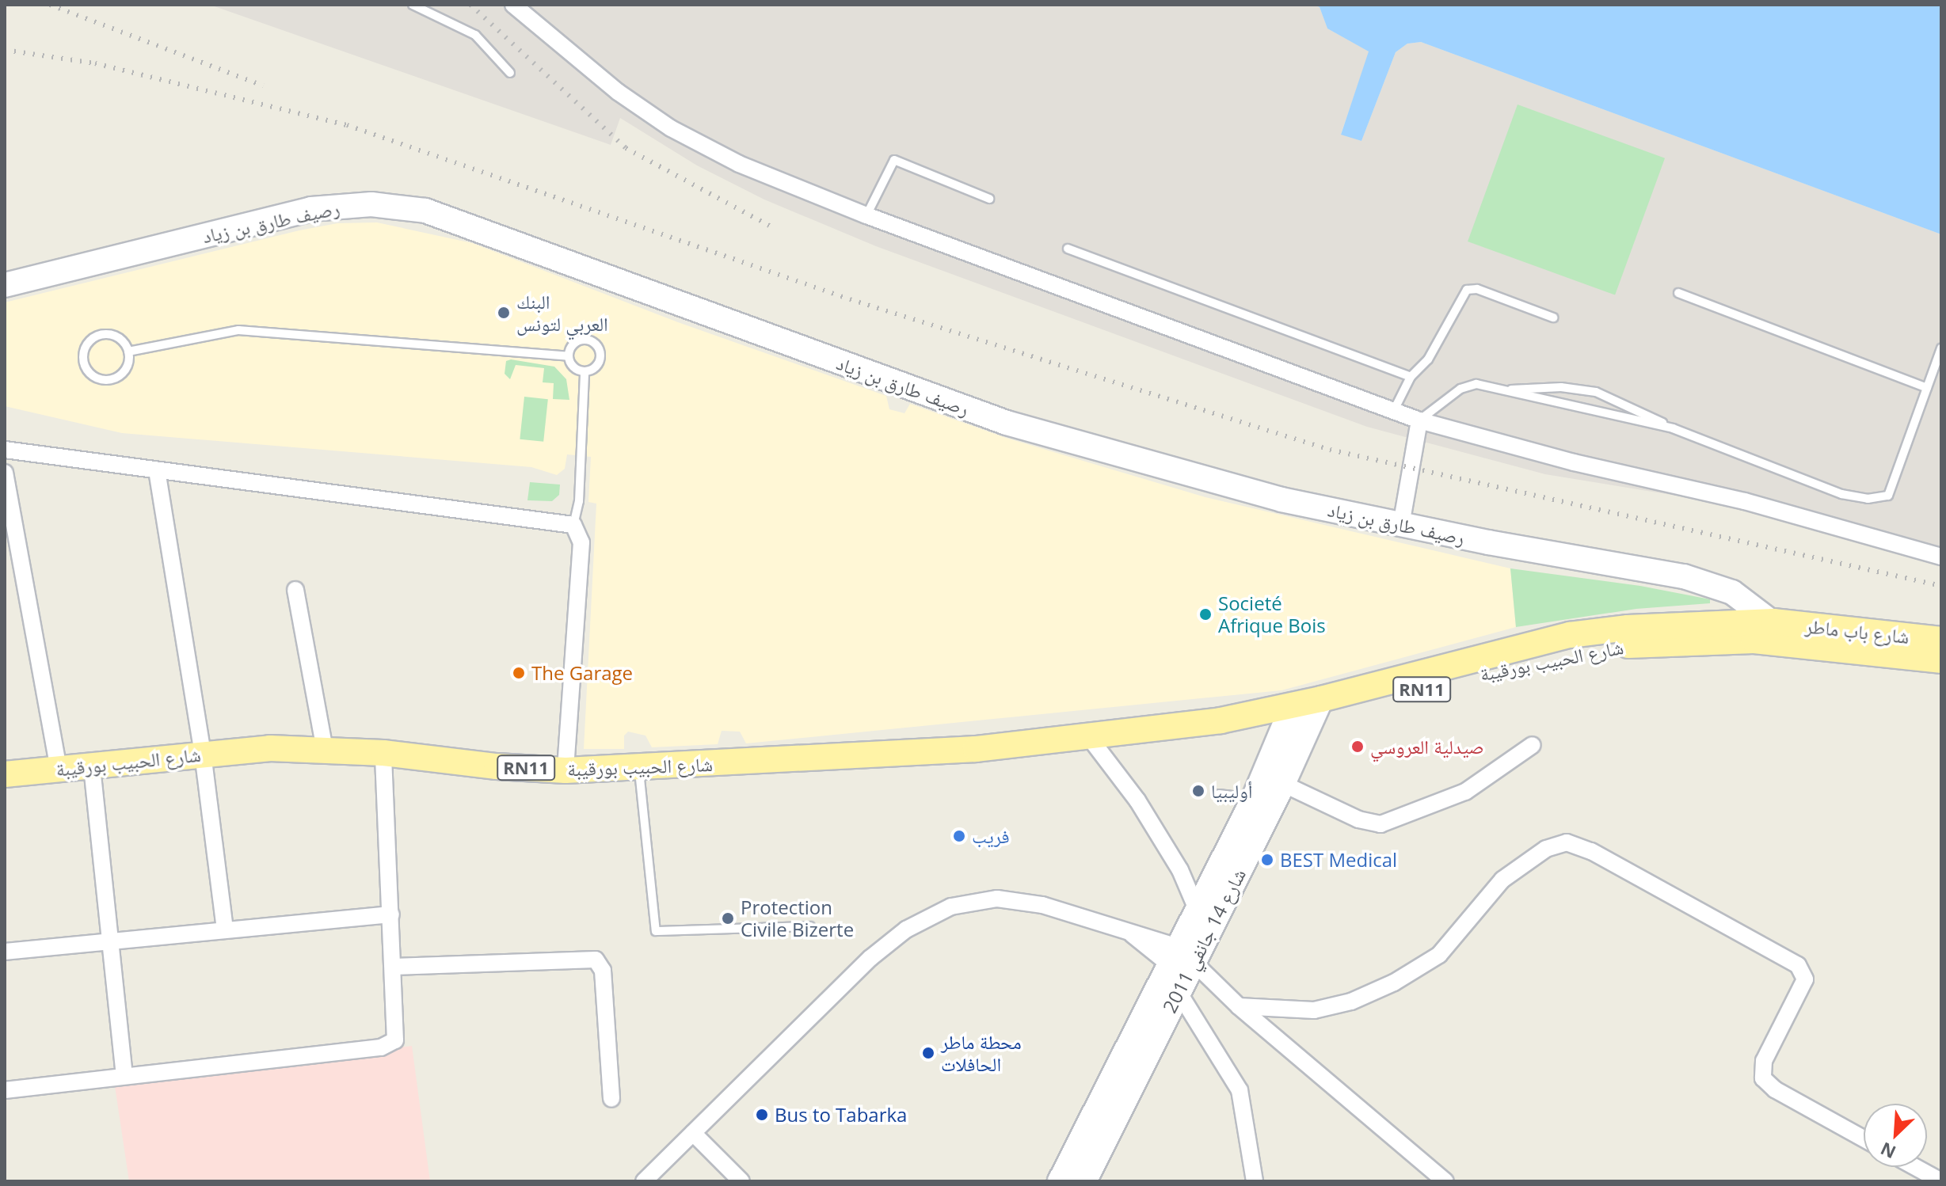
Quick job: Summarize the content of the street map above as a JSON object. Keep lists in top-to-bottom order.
{
  "streets": {
    "main road": [
      "رصيف طارق بن زياد",
      "شارع باب ماطر",
      "شارع الحبيب بورقيبة",
      "RN11",
      "شارع 14 جانفي 2011"
    ]
  },
  "crossings": [
    ["رصيف طارق بن زياد", "شارع باب ماطر"],
    ["رصيف طارق بن زياد", "شارع الحبيب بورقيبة"],
    ["شارع باب ماطر", "شارع الحبيب بورقيبة"],
    ["شارع الحبيب بورقيبة", "شارع 14 جانفي 2011"]
  ],
  "places": [
    "البنك العربي لتونس",
    "Societé Afrique Bois",
    "The Garage",
    "صيدلية العروسي",
    "أوليبيا",
    "فريب",
    "BEST Medical",
    "Protection Civile Bizerte",
    "محطة ماطر الحافلات",
    "Bus to Tabarka"
  ],
  "north": "bottom left"
}
